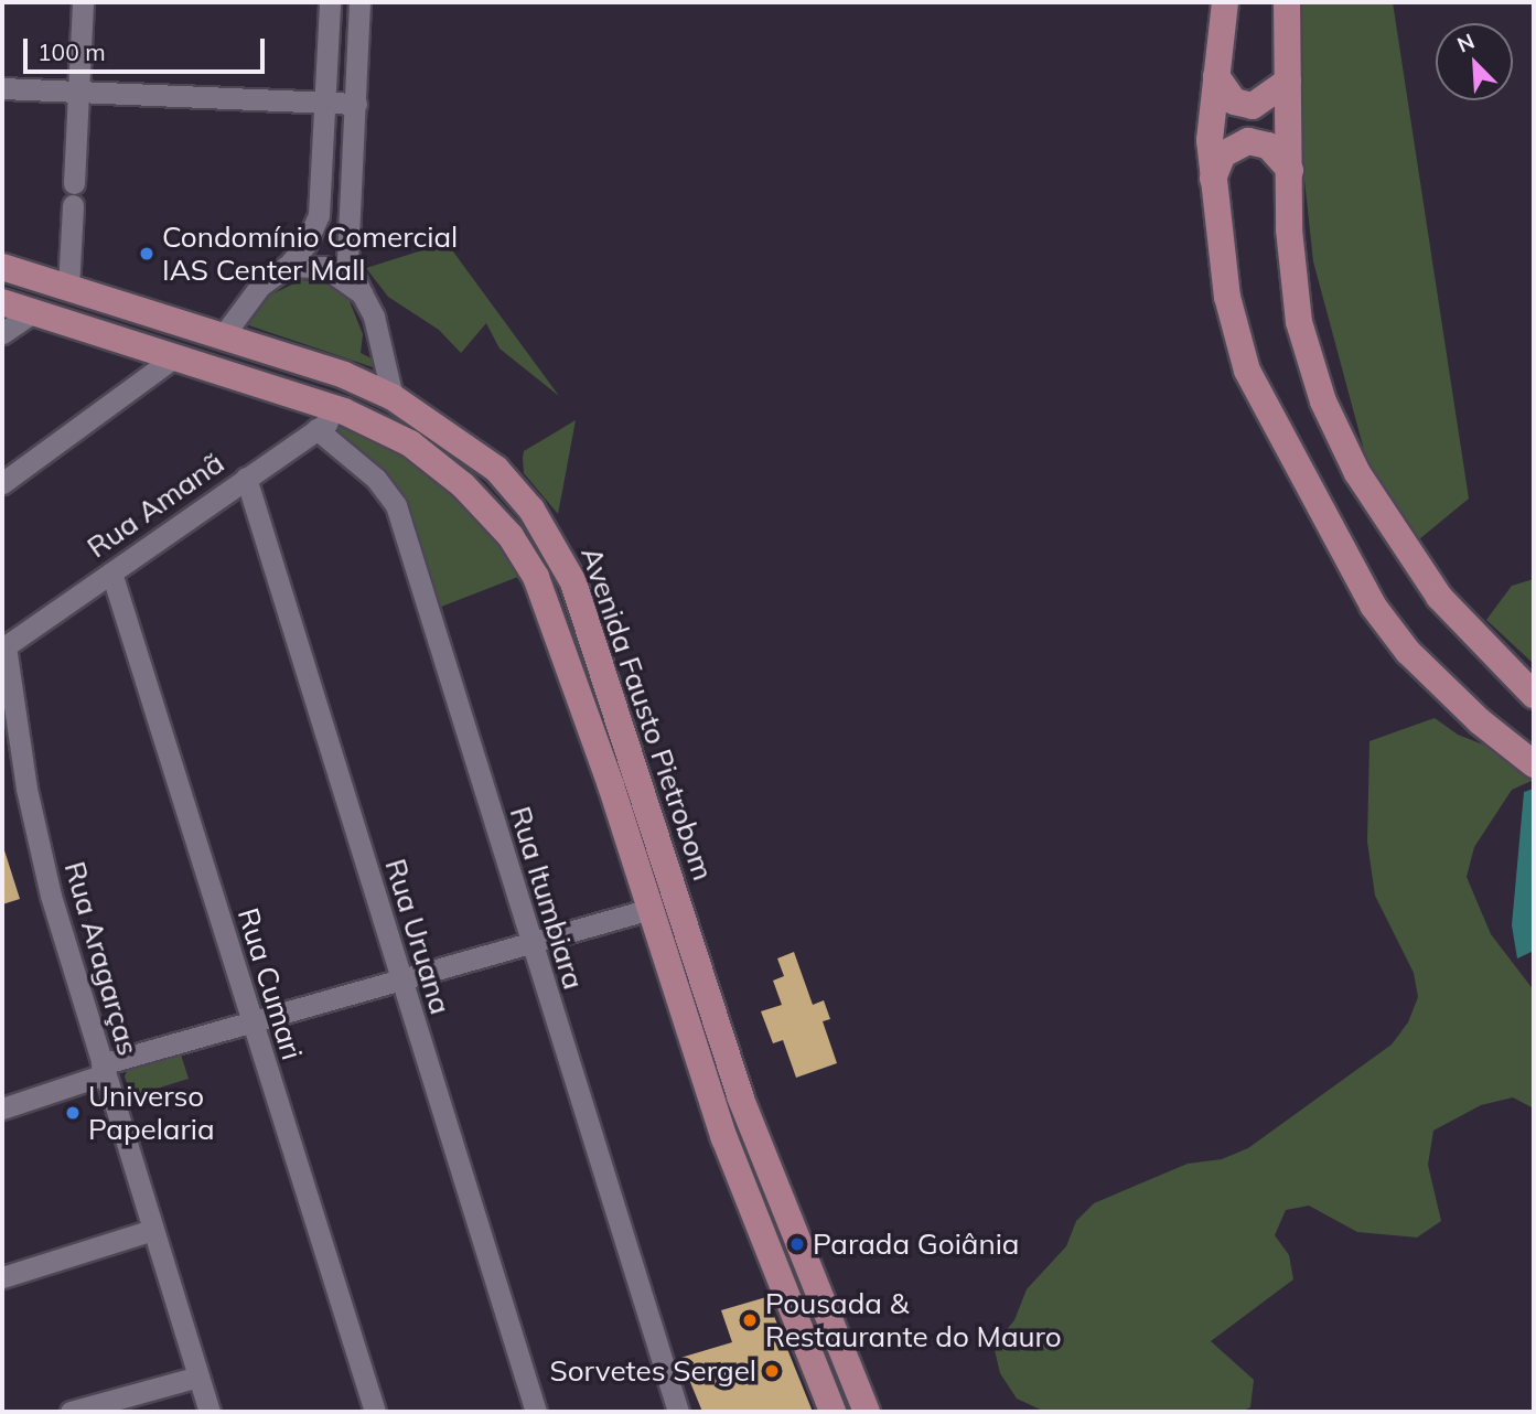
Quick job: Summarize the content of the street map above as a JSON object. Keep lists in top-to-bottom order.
{
  "streets": {
    "main road": ["Avenida Fausto Pietrobom"],
    "street": [
      "Rua Amanã",
      "Rua Itumbiara",
      "Rua Uruana",
      "Rua Aragarças",
      "Rua Cumari"
    ]
  },
  "crossings": [
    ["Rua Amanã", "Avenida Fausto Pietrobom"],
    ["Rua Amanã", "Rua Itumbiara"],
    ["Rua Amanã", "Rua Uruana"],
    ["Rua Amanã", "Rua Aragarças"],
    ["Rua Amanã", "Rua Cumari"]
  ],
  "places": [
    "Condomínio Comercial IAS Center Mall",
    "Universo Papelaria",
    "Parada Goiânia",
    "Pousada & Restaurante do Mauro",
    "Sorvetes Sergel"
  ],
  "scale_bar": "100 m",
  "north": "top left"
}
